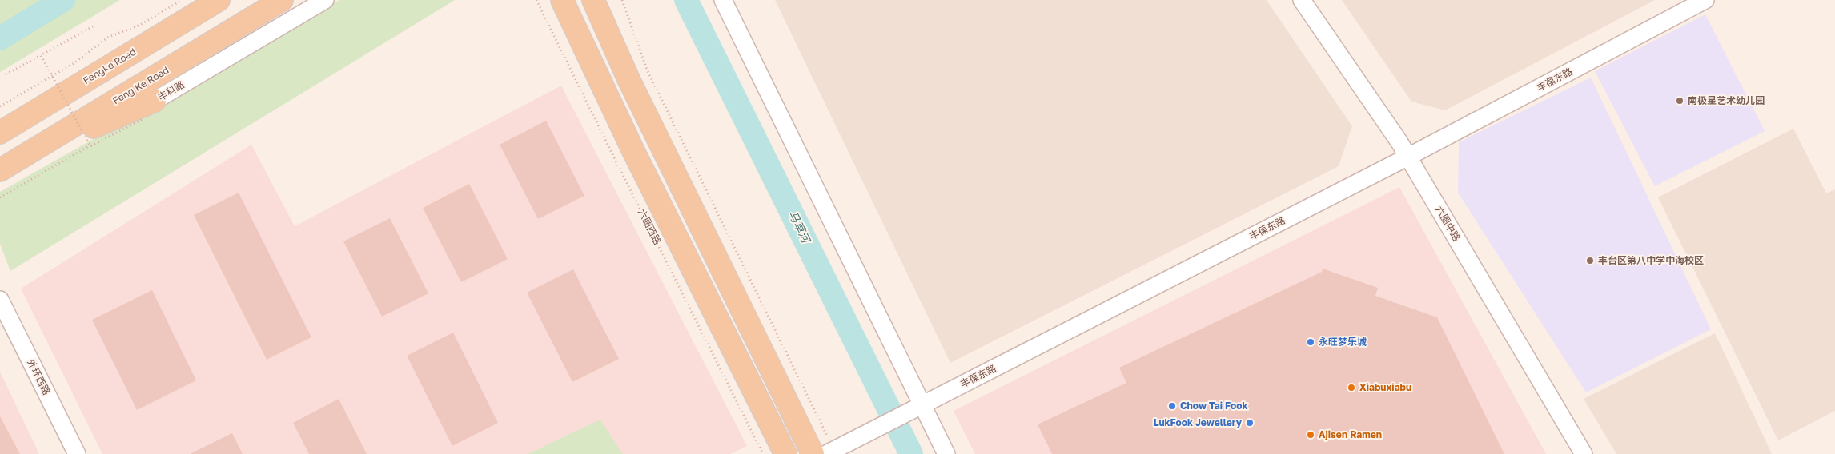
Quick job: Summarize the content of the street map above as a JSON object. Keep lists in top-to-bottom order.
{
  "streets": {
    "main road": ["Fengke Road", "Feng Ke Road", "六圈西路"],
    "street": [
      "丰葆东路",
      "丰科路",
      "六圈中路",
      "外环西路"
    ]
  },
  "crossings": [
    ["丰葆东路", "六圈中路"]
  ],
  "water": ["马草河"],
  "places": [
    "南极星艺术幼儿园",
    "丰台区第八中学中海校区",
    "永旺梦乐城",
    "Xiabuxiabu",
    "Chow Tai Fook",
    "LukFook Jewellery",
    "Ajisen Ramen"
  ]
}
